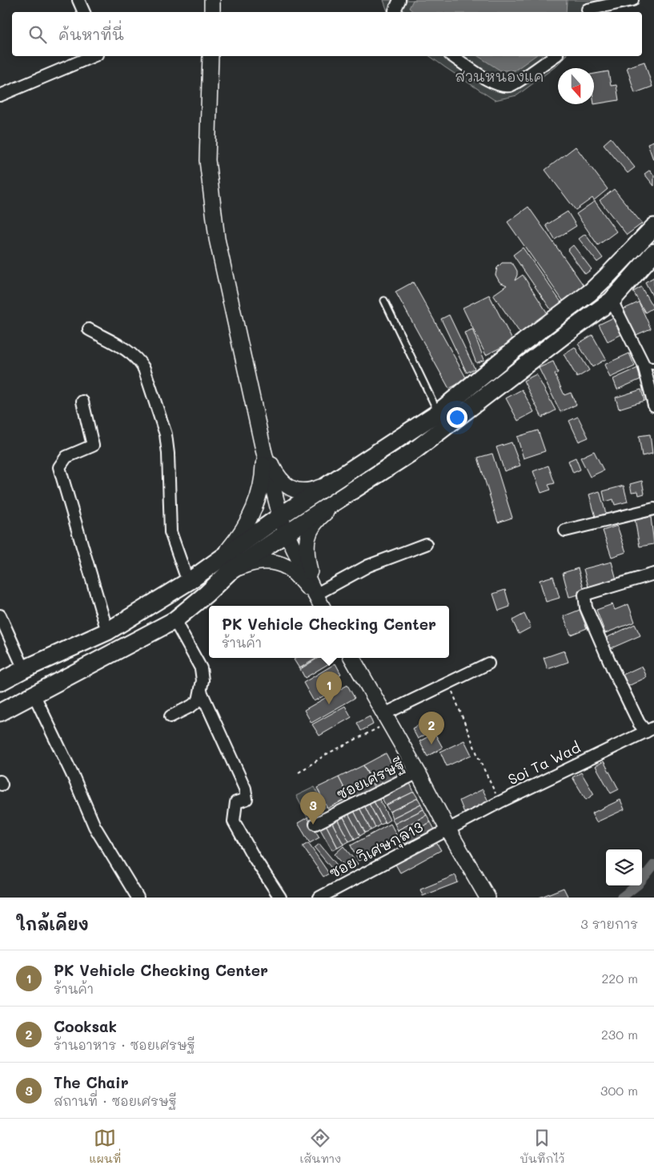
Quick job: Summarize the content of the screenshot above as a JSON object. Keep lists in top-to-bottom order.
{
  "streets": {
    "street": ["Soi Ta Wad", "ซอยเศรษฐี", "ซอย วิเศษกุล13"]
  },
  "crossings": [
    ["Soi Ta Wad", "ซอย วิเศษกุล13"]
  ],
  "parks": ["สวนหนองแค"],
  "north": "bottom",
  "page": {
    "search": "ค้นหาที่นี่",
    "popup": ["PK Vehicle Checking Center", "ร้านค้า"],
    "pins": ["1", "2", "3"],
    "heading": ["ใกล้เคียง", "3 รายการ"],
    "list": [
      {
        "mark": "1",
        "name": "PK Vehicle Checking Center",
        "note": "ร้านค้า",
        "value": "220 m"
      },
      {
        "mark": "2",
        "name": "Cooksak",
        "note": "ร้านอาหาร · ซอยเศรษฐี",
        "value": "230 m"
      },
      {
        "mark": "3",
        "name": "The Chair",
        "note": "สถานที่ · ซอยเศรษฐี",
        "value": "300 m"
      }
    ],
    "nav": ["แผนที่", "เส้นทาง", "บันทึกไว้"]
  }
}
